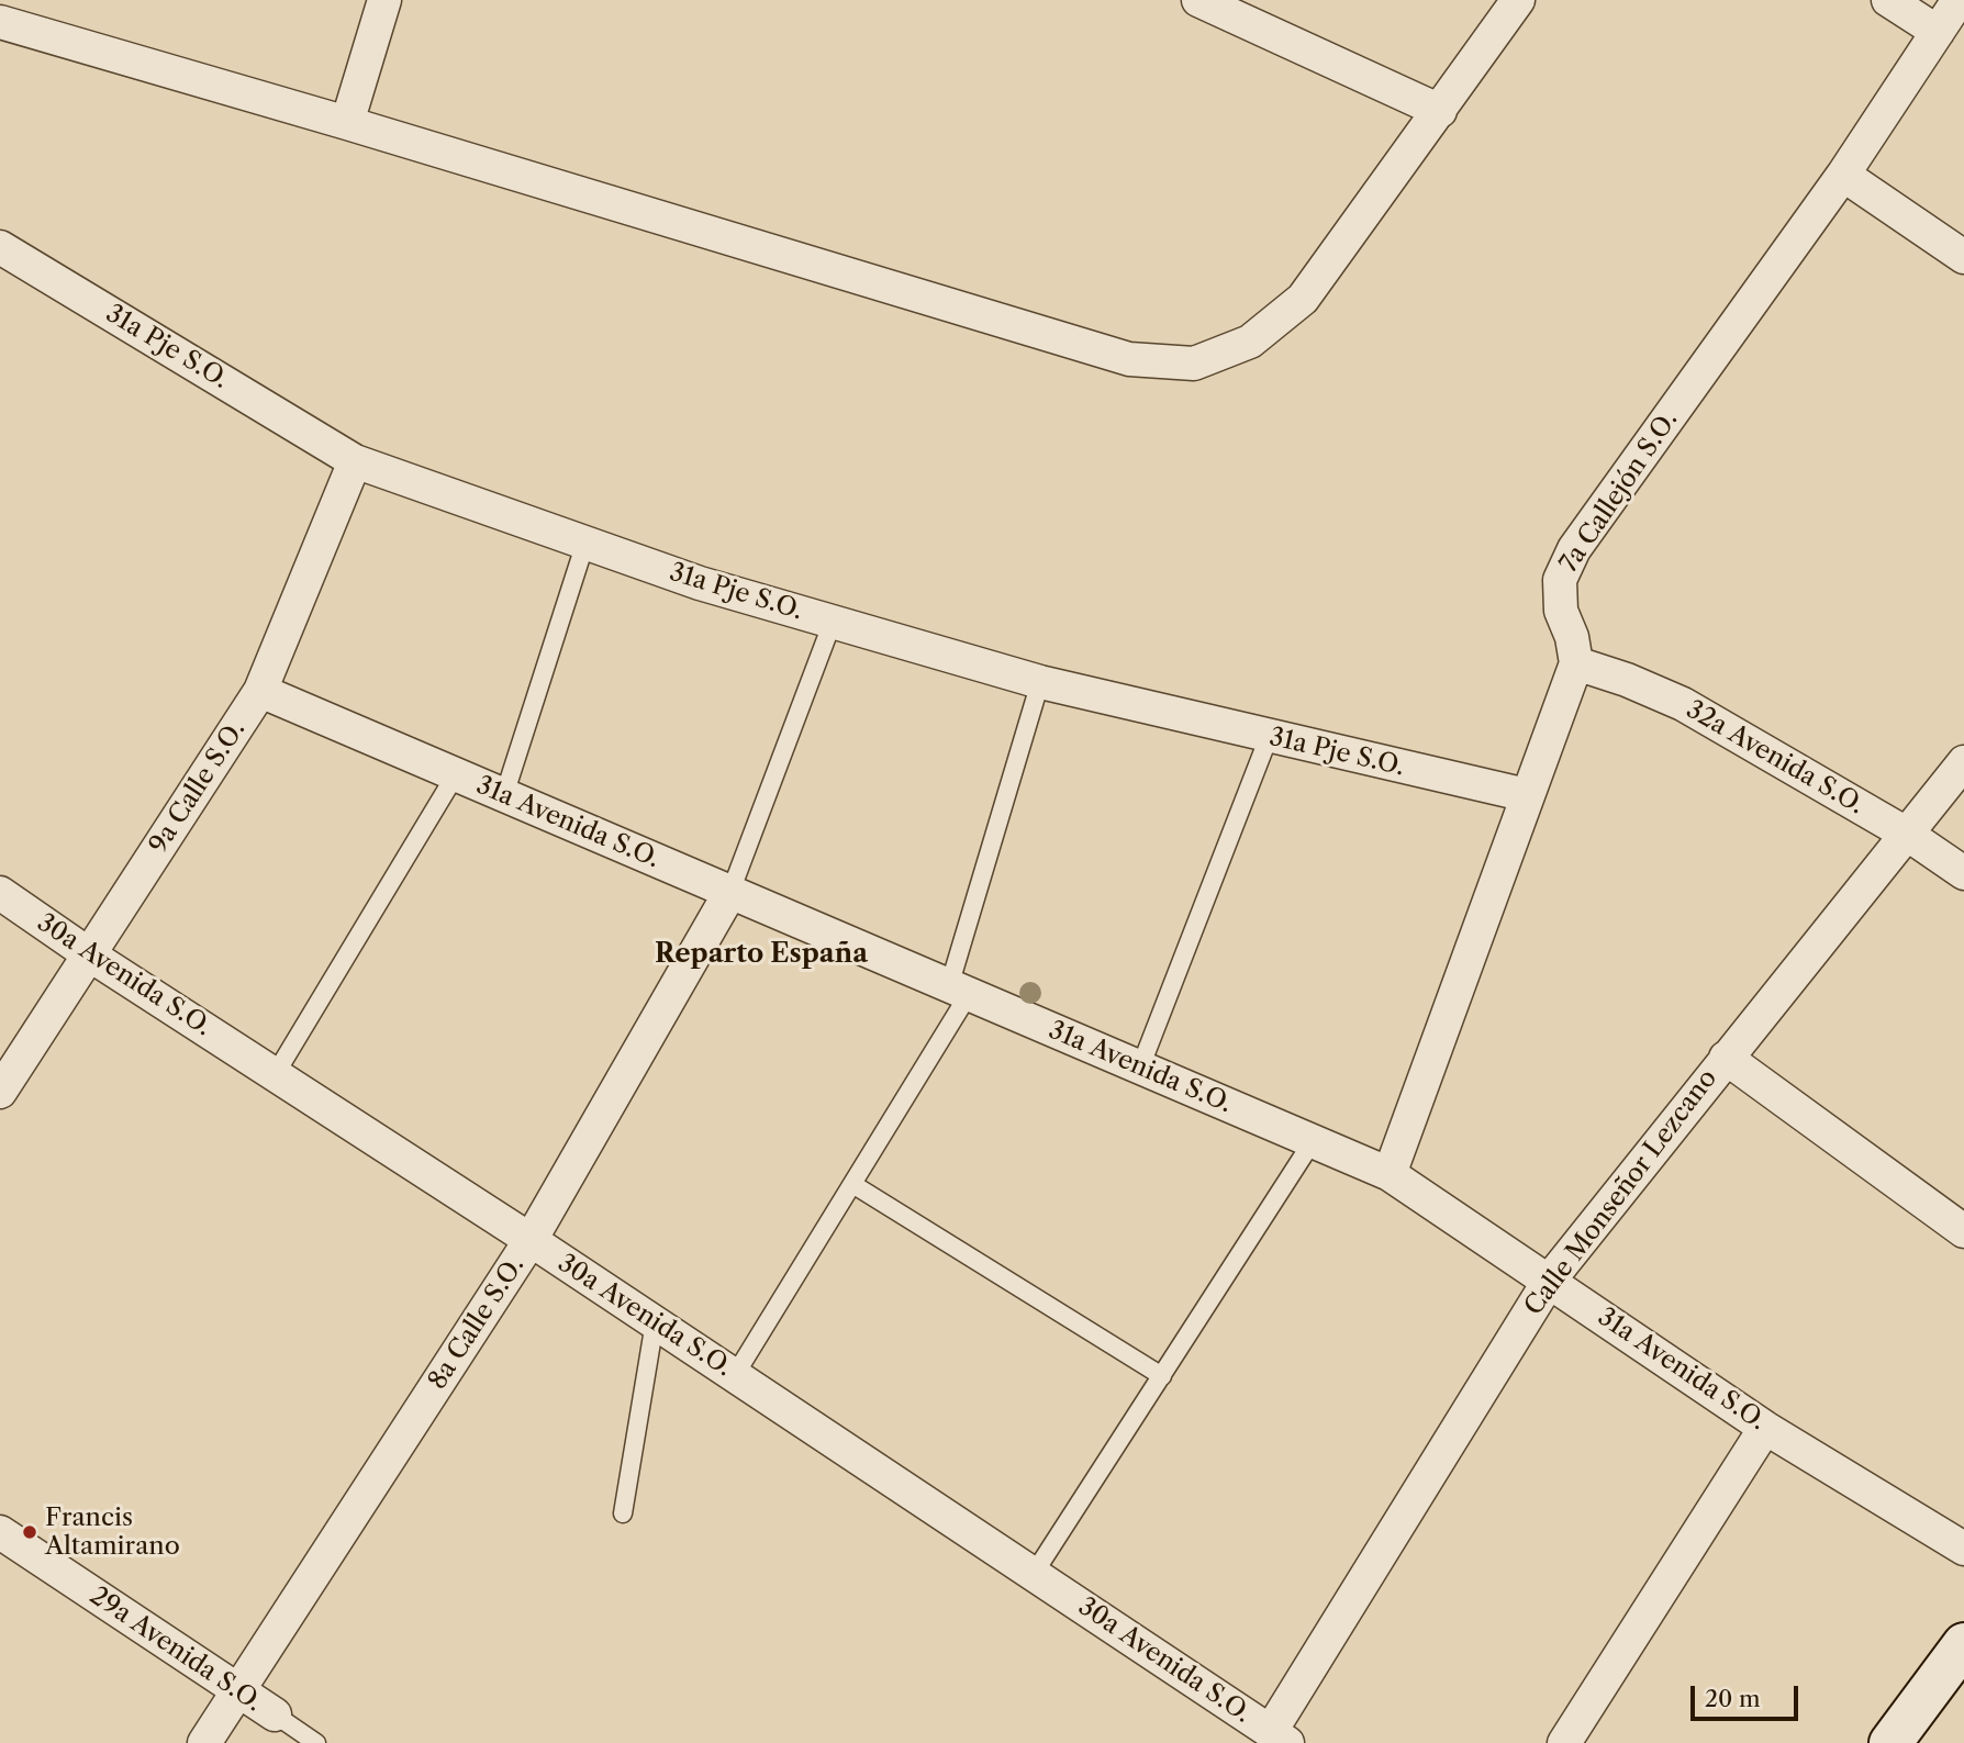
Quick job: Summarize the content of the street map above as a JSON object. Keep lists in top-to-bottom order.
{
  "streets": {
    "street": [
      "31a Pje S.O.",
      "7a Callejón S.O.",
      "32a Avenida S.O.",
      "9a Calle S.O.",
      "31a Avenida S.O.",
      "30a Avenida S.O.",
      "Calle Monseñor Lezcano",
      "8a Calle S.O.",
      "29a Avenida S.O."
    ]
  },
  "crossings": [
    ["31a Pje S.O.", "9a Calle S.O."],
    ["7a Callejón S.O.", "32a Avenida S.O."],
    ["32a Avenida S.O.", "Calle Monseñor Lezcano"],
    ["9a Calle S.O.", "31a Avenida S.O."],
    ["9a Calle S.O.", "30a Avenida S.O."],
    ["31a Avenida S.O.", "Calle Monseñor Lezcano"],
    ["31a Avenida S.O.", "8a Calle S.O."],
    ["30a Avenida S.O.", "Calle Monseñor Lezcano"],
    ["30a Avenida S.O.", "8a Calle S.O."],
    ["8a Calle S.O.", "29a Avenida S.O."]
  ],
  "districts": ["Reparto España"],
  "places": ["Francis Altamirano"],
  "scale_bar": "20 m"
}
